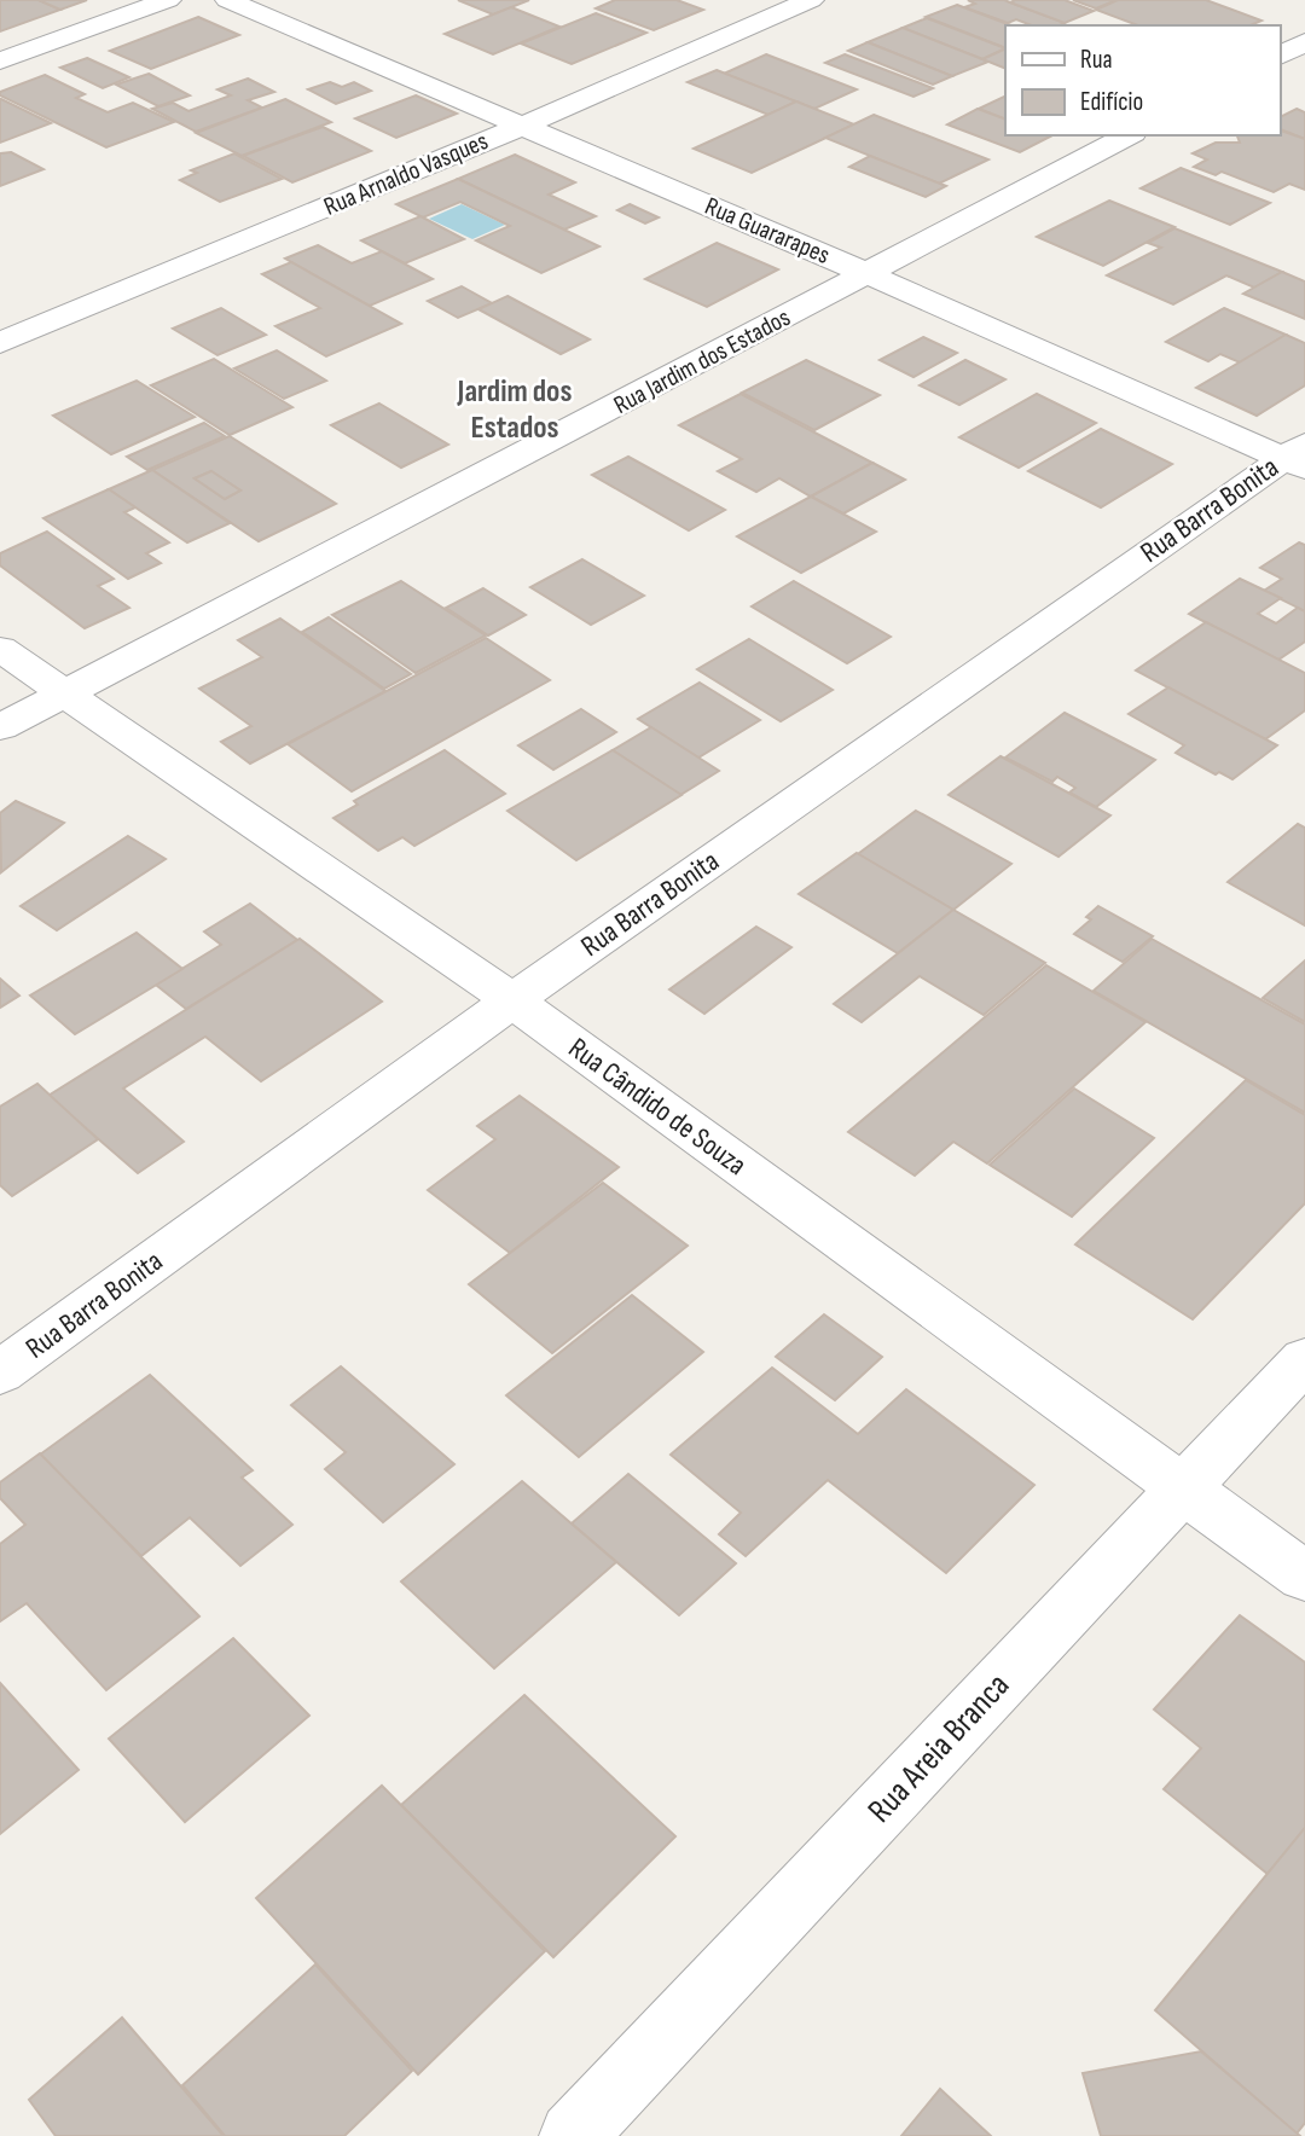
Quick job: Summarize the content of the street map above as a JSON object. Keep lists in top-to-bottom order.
{
  "streets": {
    "street": [
      "Rua Arnaldo Vasques",
      "Rua Guararapes",
      "Rua Jardim dos Estados",
      "Rua Barra Bonita",
      "Rua Cândido de Souza",
      "Rua Areia Branca"
    ]
  },
  "crossings": [
    ["Rua Arnaldo Vasques", "Rua Guararapes"],
    ["Rua Guararapes", "Rua Jardim dos Estados"],
    ["Rua Guararapes", "Rua Barra Bonita"],
    ["Rua Jardim dos Estados", "Rua Cândido de Souza"],
    ["Rua Barra Bonita", "Rua Cândido de Souza"],
    ["Rua Cândido de Souza", "Rua Areia Branca"]
  ],
  "districts": ["Jardim dos Estados"],
  "legend": ["Rua", "Edifício"]
}
